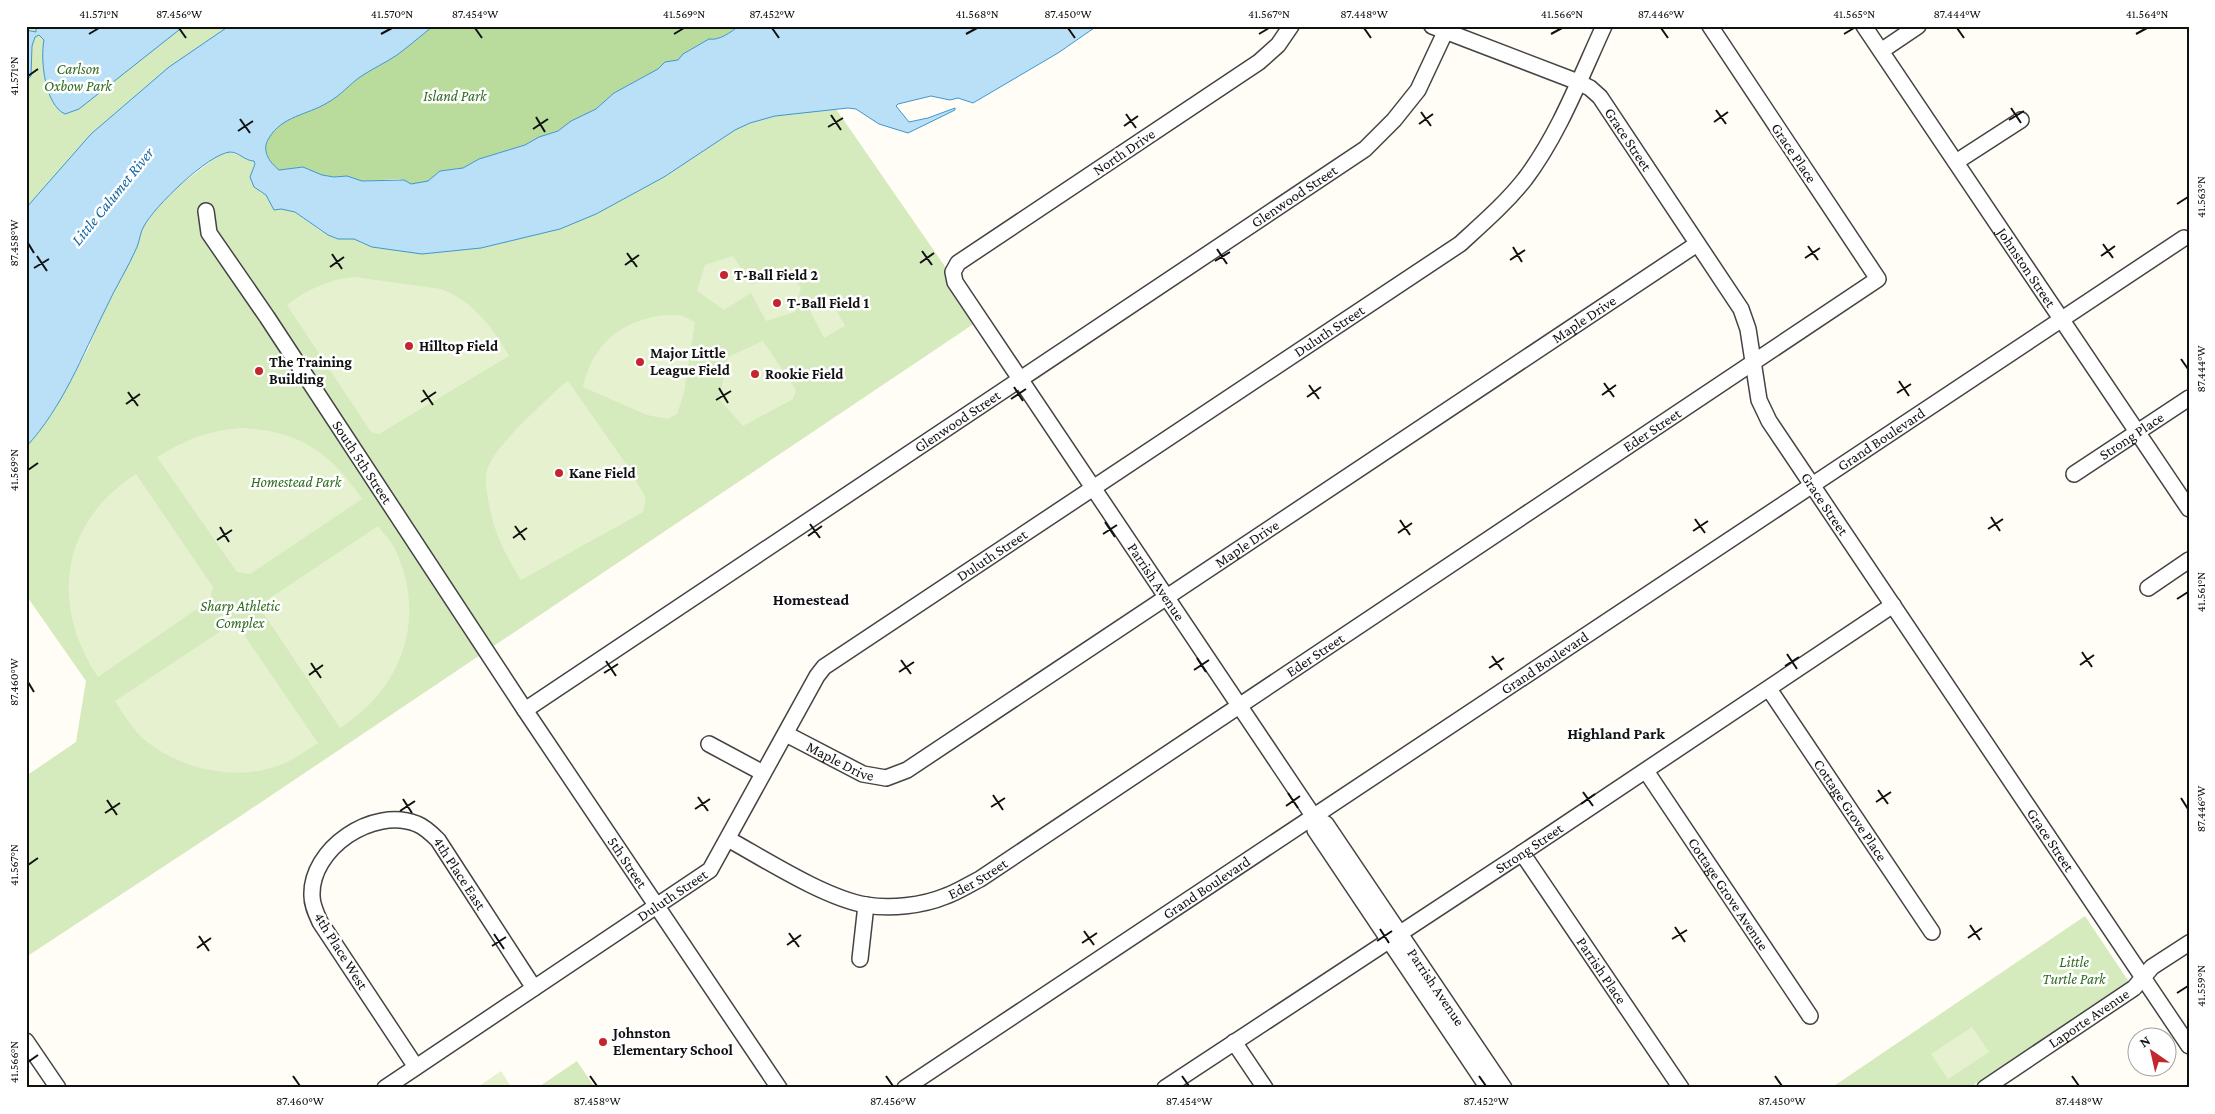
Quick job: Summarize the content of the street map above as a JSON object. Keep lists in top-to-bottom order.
{
  "streets": {
    "street": [
      "Grace Street",
      "North Drive",
      "Grace Place",
      "Glenwood Street",
      "Johnston Street",
      "Maple Drive",
      "Duluth Street",
      "Eder Street",
      "Strong Place",
      "Grand Boulevard",
      "South 5th Street",
      "Parrish Avenue",
      "Cottage Grove Place",
      "Strong Street",
      "5th Street",
      "4th Place East",
      "Cottage Grove Avenue",
      "4th Place West",
      "Parrish Place",
      "Laporte Avenue"
    ]
  },
  "crossings": [
    ["Grace Street", "Glenwood Street"],
    ["Grace Street", "Maple Drive"],
    ["Grace Street", "Duluth Street"],
    ["Grace Street", "Eder Street"],
    ["Grace Street", "Grand Boulevard"],
    ["Grace Street", "Strong Street"],
    ["Grace Street", "Laporte Avenue"],
    ["North Drive", "Parrish Avenue"],
    ["Grace Place", "Eder Street"],
    ["Glenwood Street", "South 5th Street"],
    ["Glenwood Street", "Parrish Avenue"],
    ["Glenwood Street", "5th Street"],
    ["Johnston Street", "Strong Place"],
    ["Johnston Street", "Grand Boulevard"],
    ["Maple Drive", "Duluth Street"],
    ["Maple Drive", "Parrish Avenue"],
    ["Duluth Street", "Eder Street"],
    ["Duluth Street", "Parrish Avenue"],
    ["Duluth Street", "5th Street"],
    ["Duluth Street", "4th Place East"],
    ["Duluth Street", "4th Place West"],
    ["Eder Street", "Parrish Avenue"],
    ["Grand Boulevard", "Parrish Avenue"],
    ["South 5th Street", "5th Street"],
    ["Parrish Avenue", "Strong Street"],
    ["Cottage Grove Place", "Strong Street"],
    ["Strong Street", "Cottage Grove Avenue"],
    ["Strong Street", "Parrish Place"],
    ["4th Place East", "4th Place West"]
  ],
  "districts": ["Homestead", "Highland Park"],
  "water": ["Little Calumet River"],
  "parks": [
    "Carlson Oxbow Park",
    "Island Park",
    "Homestead Park",
    "Sharp Athletic Complex",
    "Little Turtle Park"
  ],
  "places": [
    "T-Ball Field 2",
    "T-Ball Field 1",
    "Hilltop Field",
    "Major Little League Field",
    "The Training Building",
    "Rookie Field",
    "Kane Field",
    "Johnston Elementary School"
  ],
  "north": "top left",
  "coordinates": [
    "41.571°N",
    "87.456°W",
    "41.570°N",
    "87.454°W",
    "41.569°N",
    "87.452°W",
    "41.568°N",
    "87.450°W",
    "41.567°N",
    "87.448°W",
    "41.566°N",
    "87.446°W",
    "41.565°N",
    "87.444°W",
    "41.564°N",
    "41.563°N",
    "87.458°W",
    "41.561°N",
    "87.460°W",
    "41.559°N"
  ]
}
